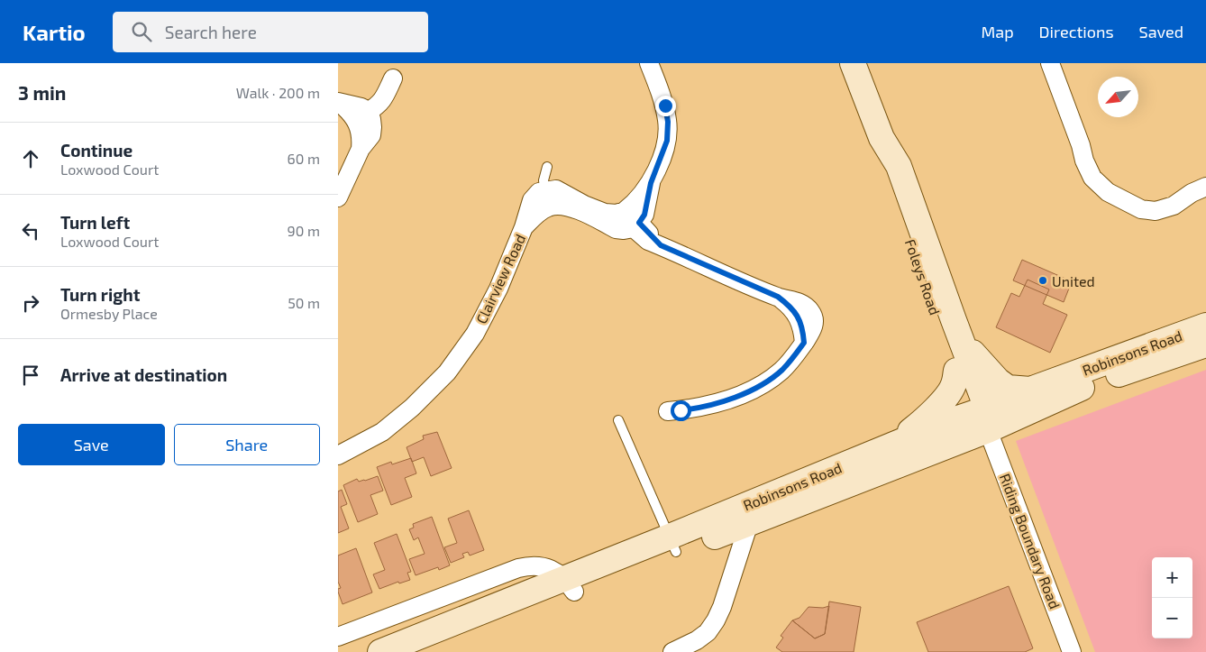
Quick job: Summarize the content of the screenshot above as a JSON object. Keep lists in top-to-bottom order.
{
  "streets": {
    "main road": ["Foleys Road", "Robinsons Road"],
    "street": ["Clairview Road", "Riding Boundary Road"]
  },
  "crossings": [
    ["Foleys Road", "Robinsons Road"],
    ["Foleys Road", "Riding Boundary Road"],
    ["Robinsons Road", "Riding Boundary Road"]
  ],
  "places": ["United"],
  "north": "bottom left",
  "page": {
    "header": "Kartio",
    "search": "Search here",
    "nav": ["Map", "Directions", "Saved"],
    "heading": ["3 min", "Walk · 200 m"],
    "list": [
      ["Continue", "Loxwood Court", "60 m"],
      ["Turn left", "Loxwood Court", "90 m"],
      ["Turn right", "Ormesby Place", "50 m"],
      "Arrive at destination"
    ],
    "buttons": ["Save", "Share"],
    "map_buttons": ["+", "−"]
  }
}
